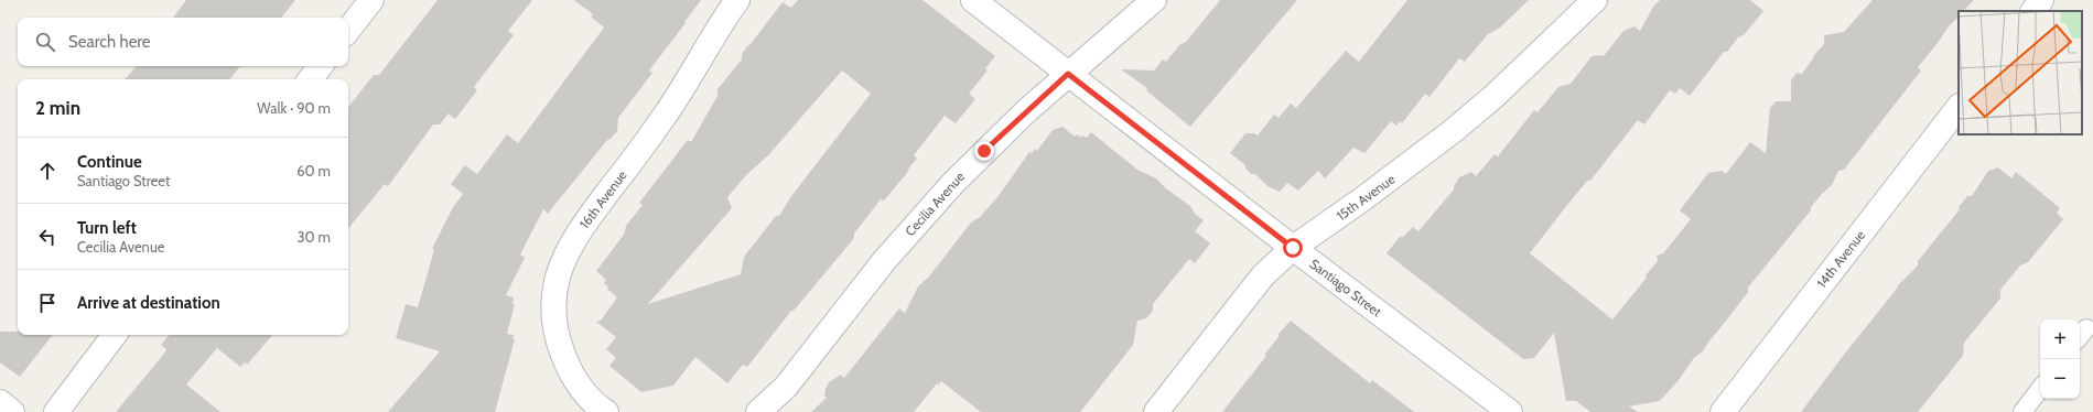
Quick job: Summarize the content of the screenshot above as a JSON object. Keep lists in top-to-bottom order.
{
  "streets": {
    "street": [
      "15th Avenue",
      "16th Avenue",
      "Cecilia Avenue",
      "14th Avenue",
      "Santiago Street"
    ]
  },
  "crossings": [
    ["15th Avenue", "Santiago Street"],
    ["Cecilia Avenue", "Santiago Street"]
  ],
  "page": {
    "search": "Search here",
    "heading": ["2 min", "Walk · 90 m"],
    "list": [
      ["Continue", "Santiago Street", "60 m"],
      ["Turn left", "Cecilia Avenue", "30 m"],
      "Arrive at destination"
    ],
    "map_buttons": ["+", "−"]
  }
}
